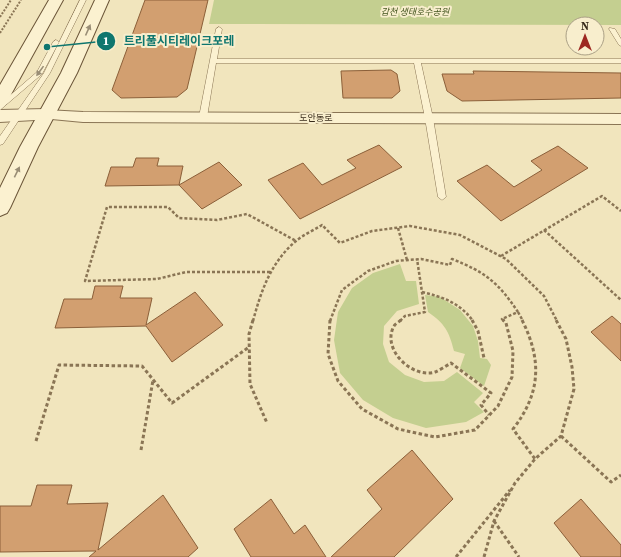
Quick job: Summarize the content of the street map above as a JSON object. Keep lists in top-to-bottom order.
{
  "streets": {
    "street": ["도안동로"]
  },
  "parks": ["갑천 생태호수공원"],
  "places": ["트리풀시티레이크포레"],
  "north": "top"
}
